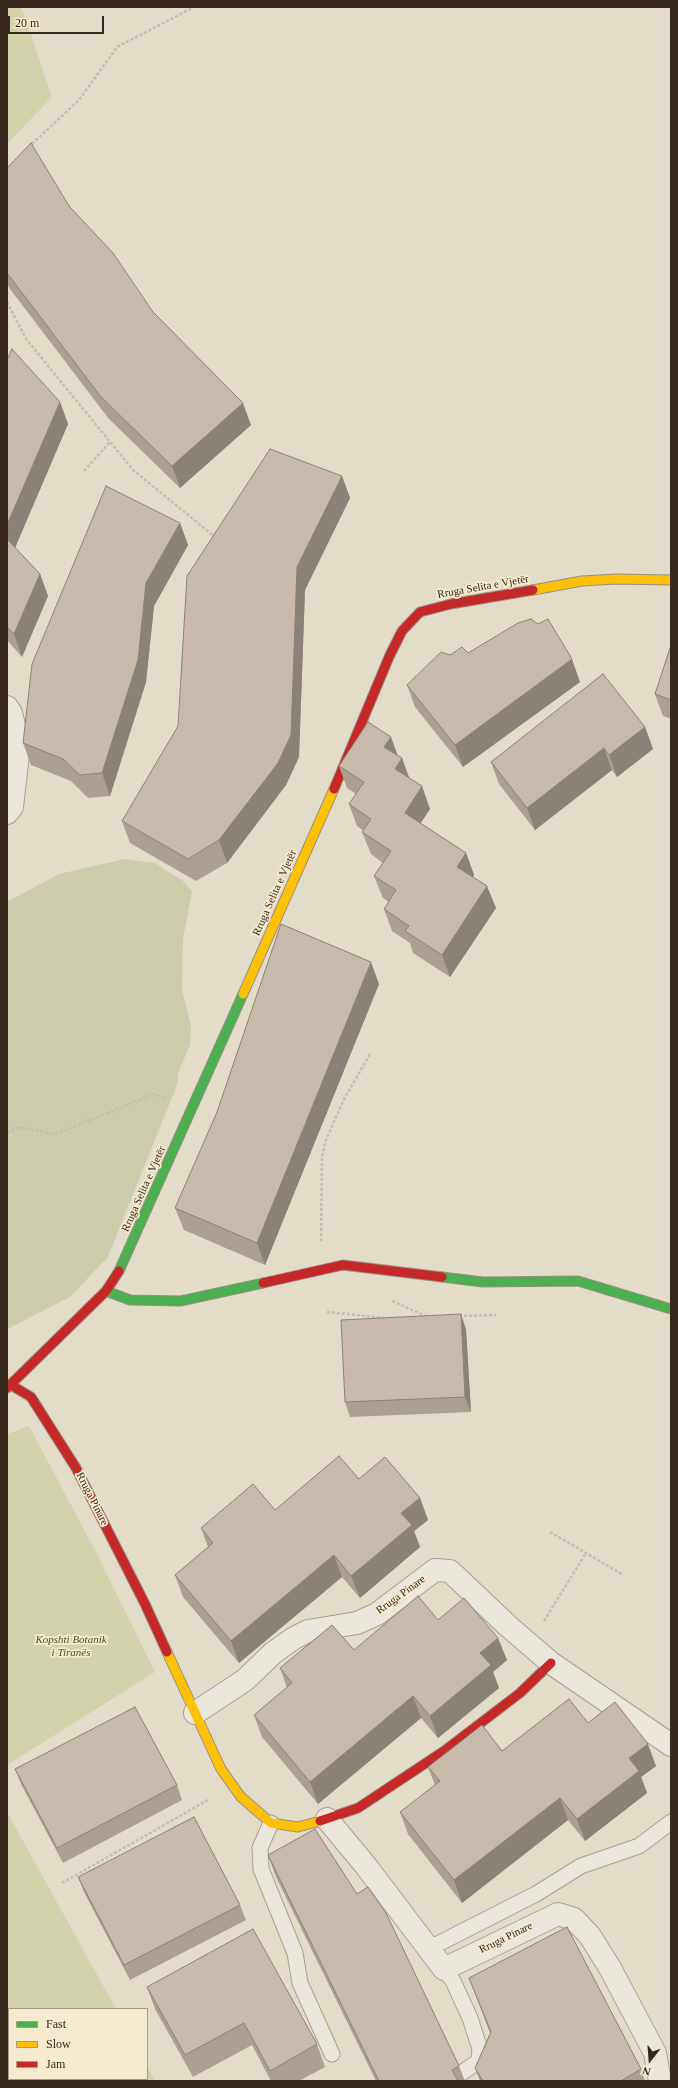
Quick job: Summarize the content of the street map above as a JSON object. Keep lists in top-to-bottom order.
{
  "streets": {
    "street": ["Rruga Selita e Vjetër", "Rruga Pinare"]
  },
  "crossings": [
    ["Rruga Selita e Vjetër", "Rruga Pinare"]
  ],
  "parks": ["Kopshti Botanik i Tiranës"],
  "legend": ["Fast", "Slow", "Jam"],
  "scale_bar": "20 m",
  "north": "bottom"
}
